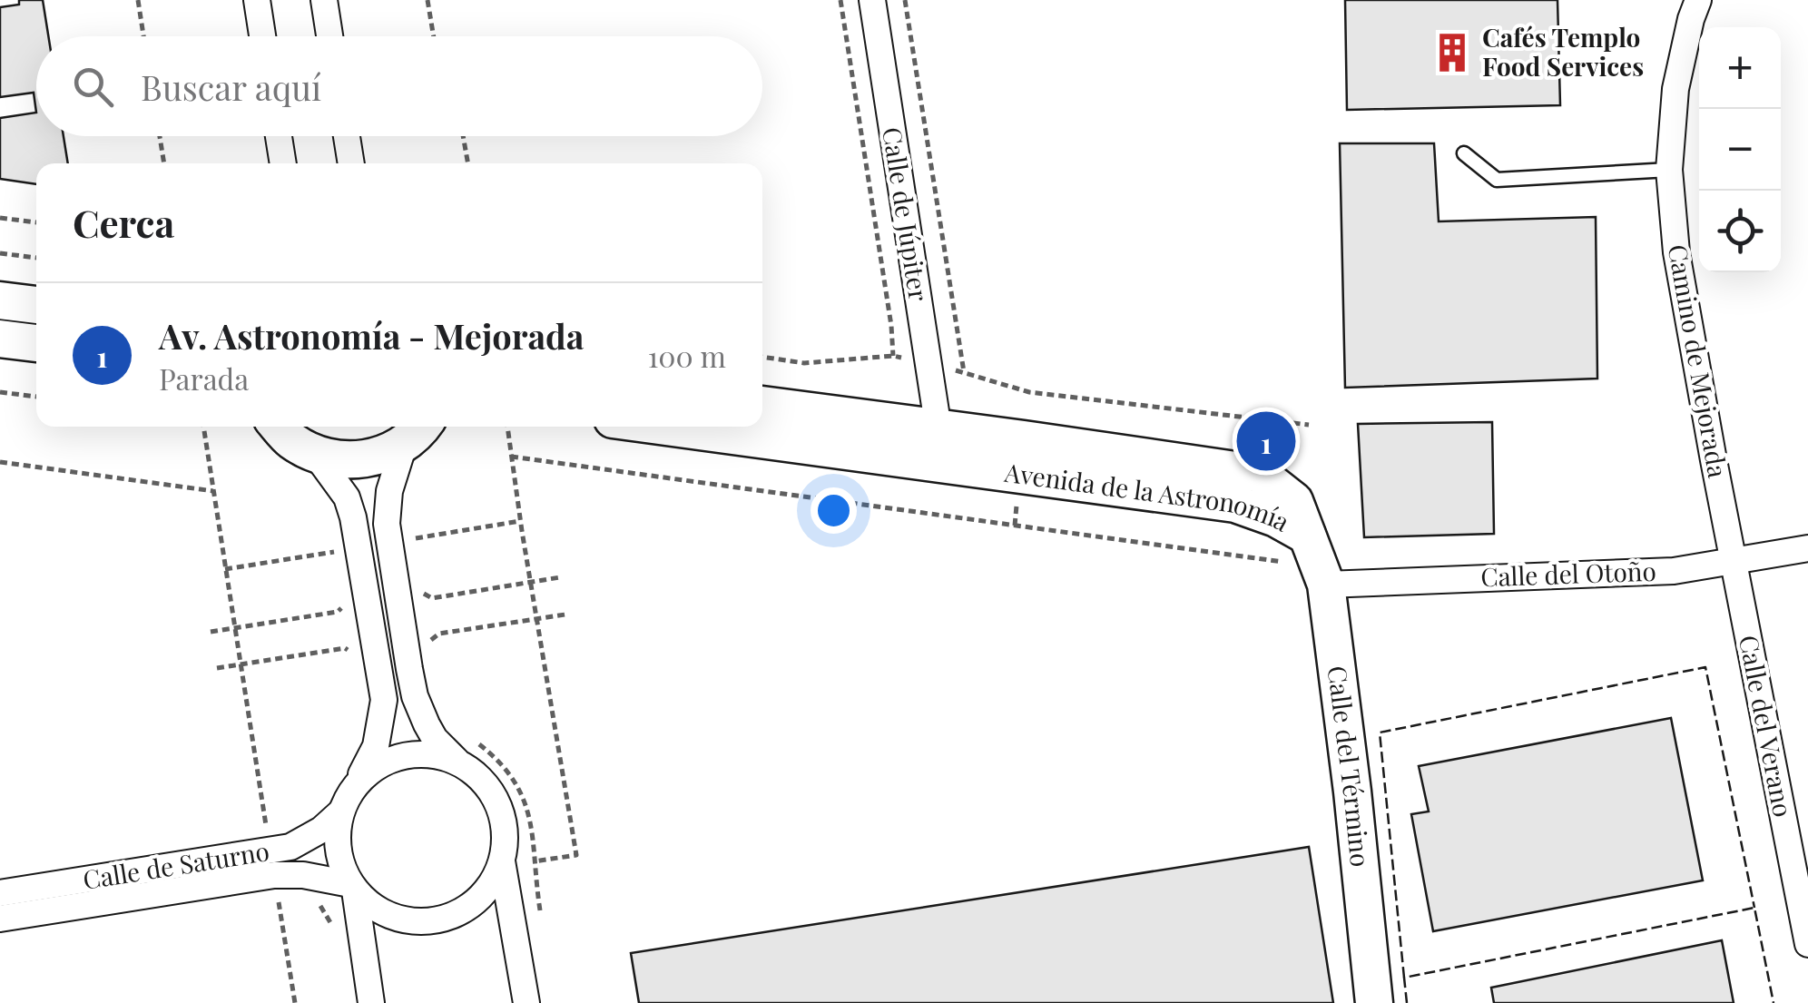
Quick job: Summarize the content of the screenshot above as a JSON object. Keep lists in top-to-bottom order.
{
  "streets": {
    "street": [
      "Calle de Júpiter",
      "Camino de Mejorada",
      "Avenida de la Astronomía",
      "Calle del Otoño",
      "Calle del Verano",
      "Calle del Término",
      "Calle de Saturno"
    ]
  },
  "crossings": [
    ["Calle de Júpiter", "Avenida de la Astronomía"],
    ["Camino de Mejorada", "Calle del Otoño"],
    ["Camino de Mejorada", "Calle del Verano"],
    ["Avenida de la Astronomía", "Calle del Término"],
    ["Calle del Otoño", "Calle del Verano"],
    ["Calle del Otoño", "Calle del Término"]
  ],
  "places": {
    "building": ["Cafés Templo Food Services"]
  },
  "page": {
    "map_buttons": ["+", "−"],
    "search": "Buscar aquí",
    "heading": "Cerca",
    "list": [
      {
        "mark": "1",
        "name": "Av. Astronomía - Mejorada",
        "note": "Parada",
        "value": "100 m"
      }
    ],
    "pins": "1"
  }
}
